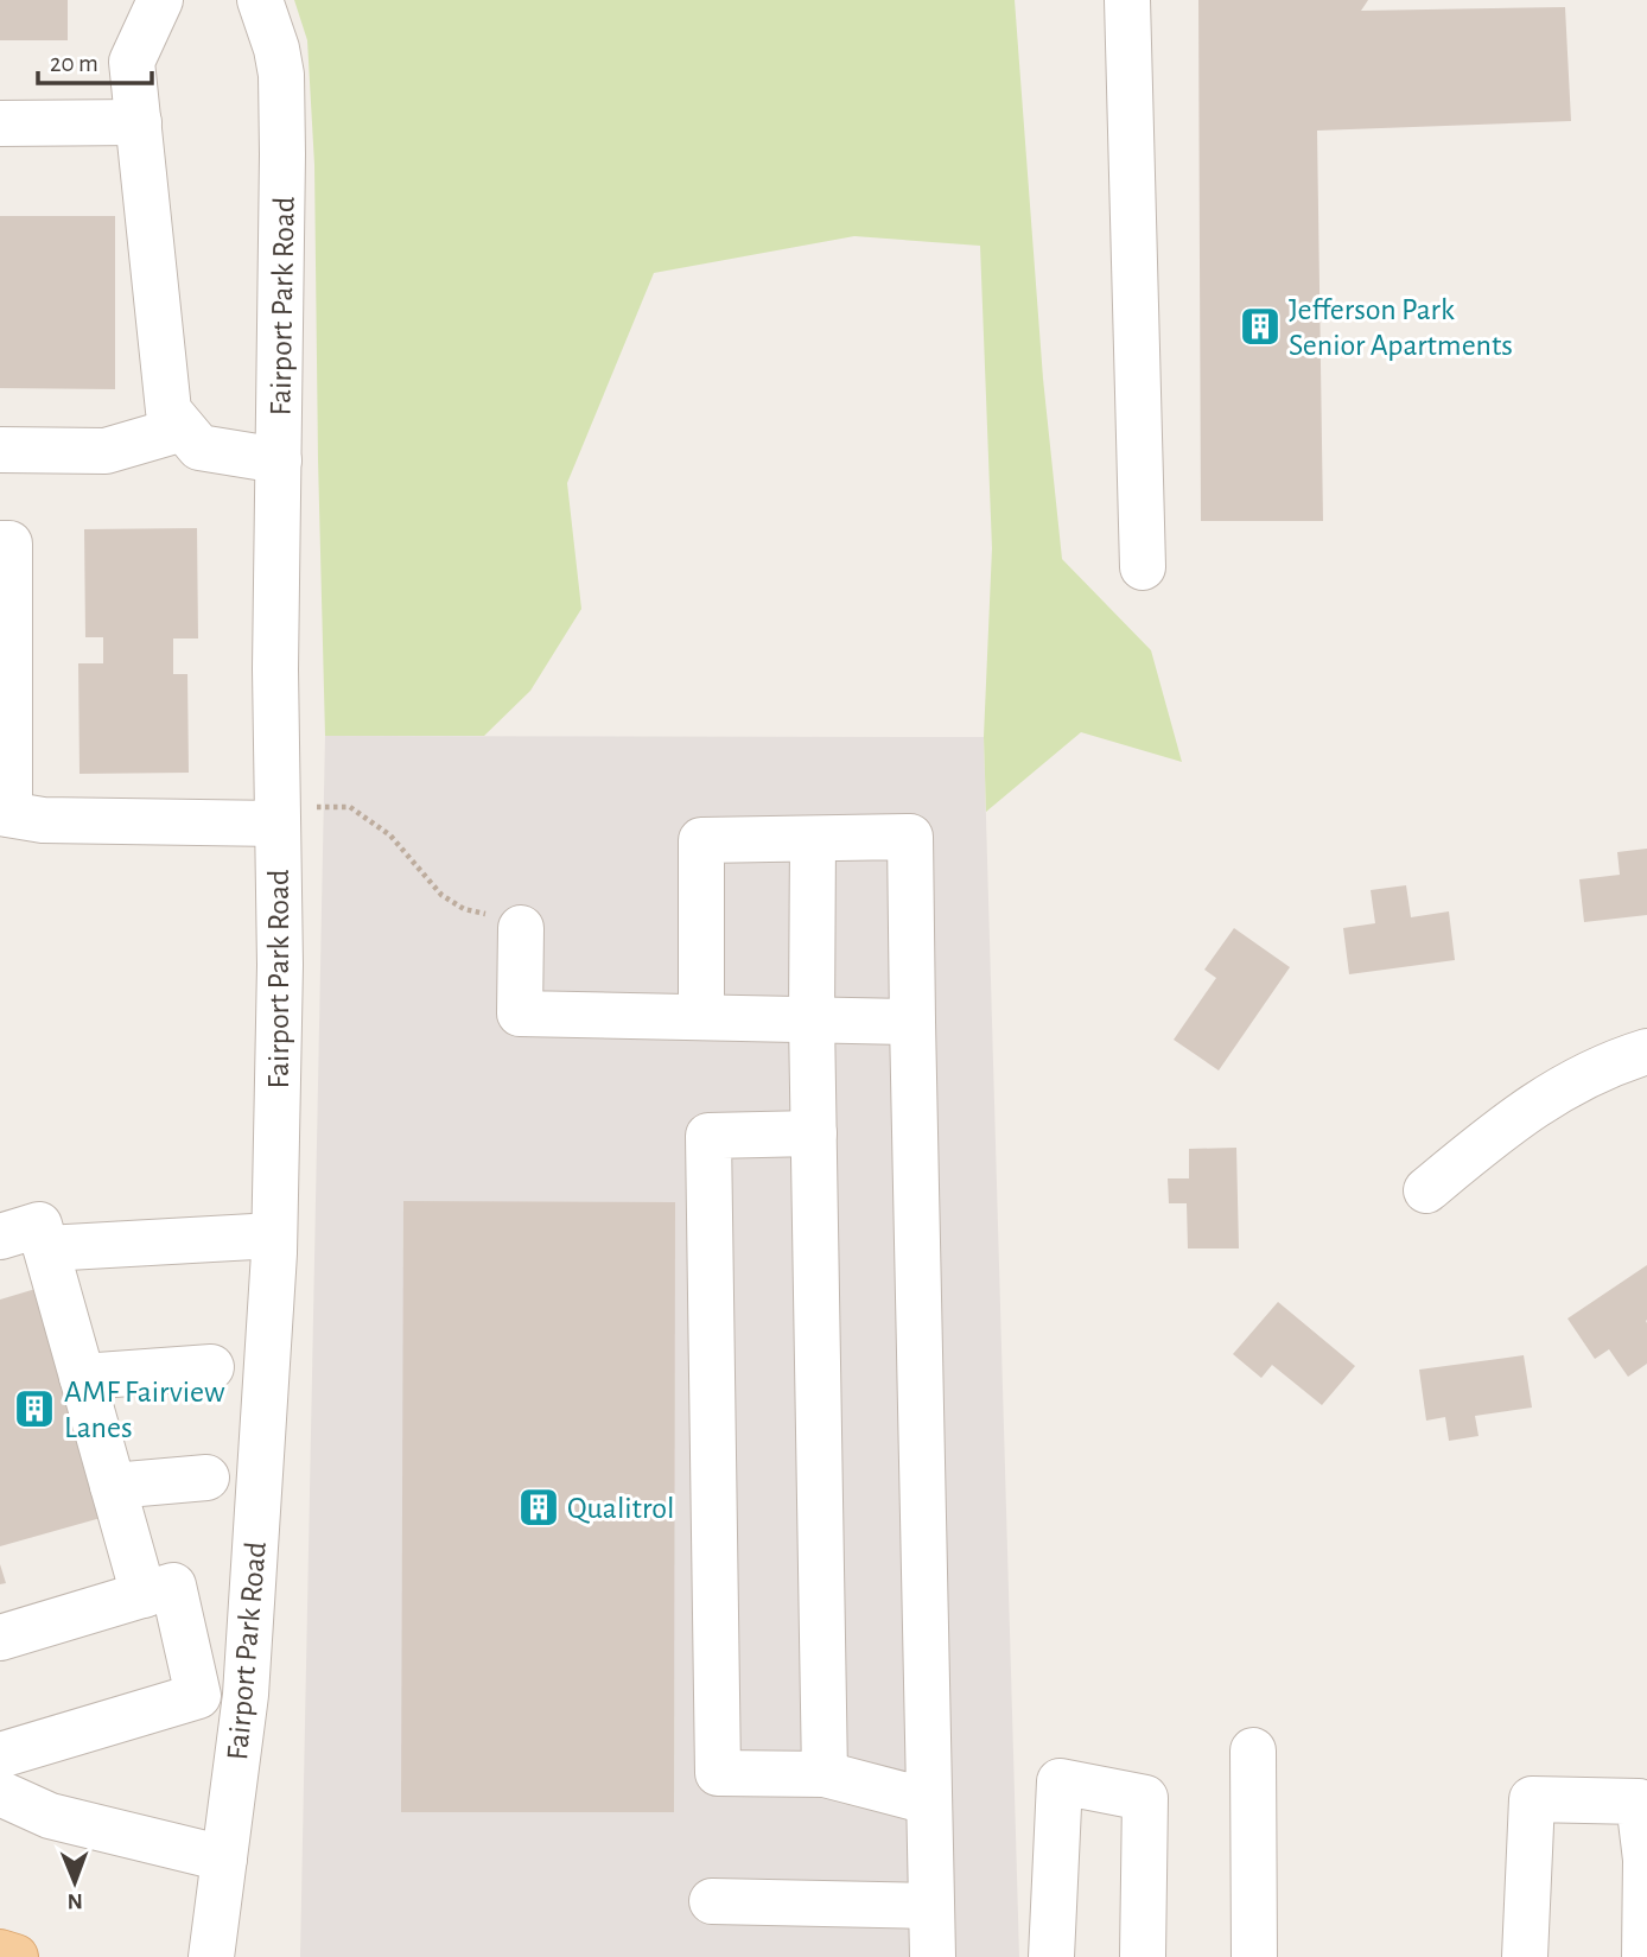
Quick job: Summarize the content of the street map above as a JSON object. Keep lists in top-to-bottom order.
{
  "streets": {
    "street": ["Fairport Park Road"]
  },
  "places": {
    "building": ["Jefferson Park Senior Apartments", "AMF Fairview Lanes", "Qualitrol"]
  },
  "scale_bar": "20 m",
  "north": "bottom"
}
